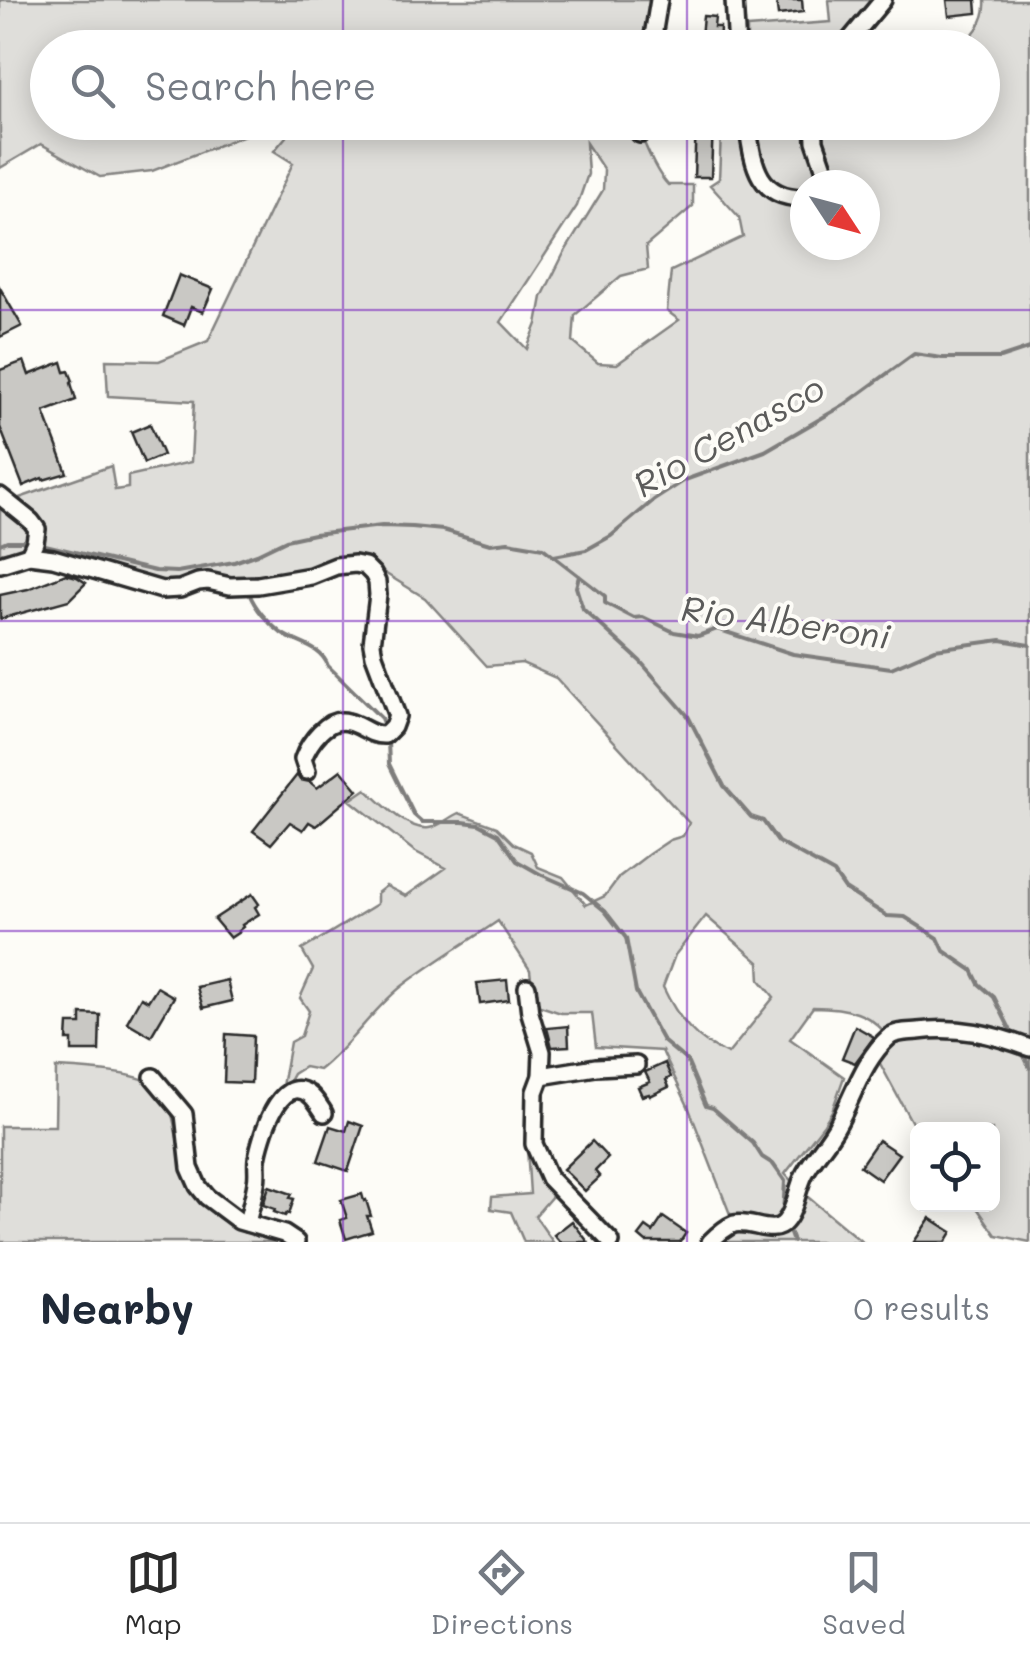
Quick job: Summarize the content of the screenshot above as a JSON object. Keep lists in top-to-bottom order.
{
  "water": ["Rio Cenasco", "Rio Alberoni"],
  "north": "bottom right",
  "page": {
    "search": "Search here",
    "heading": ["Nearby", "0 results"],
    "nav": ["Map", "Directions", "Saved"]
  }
}
